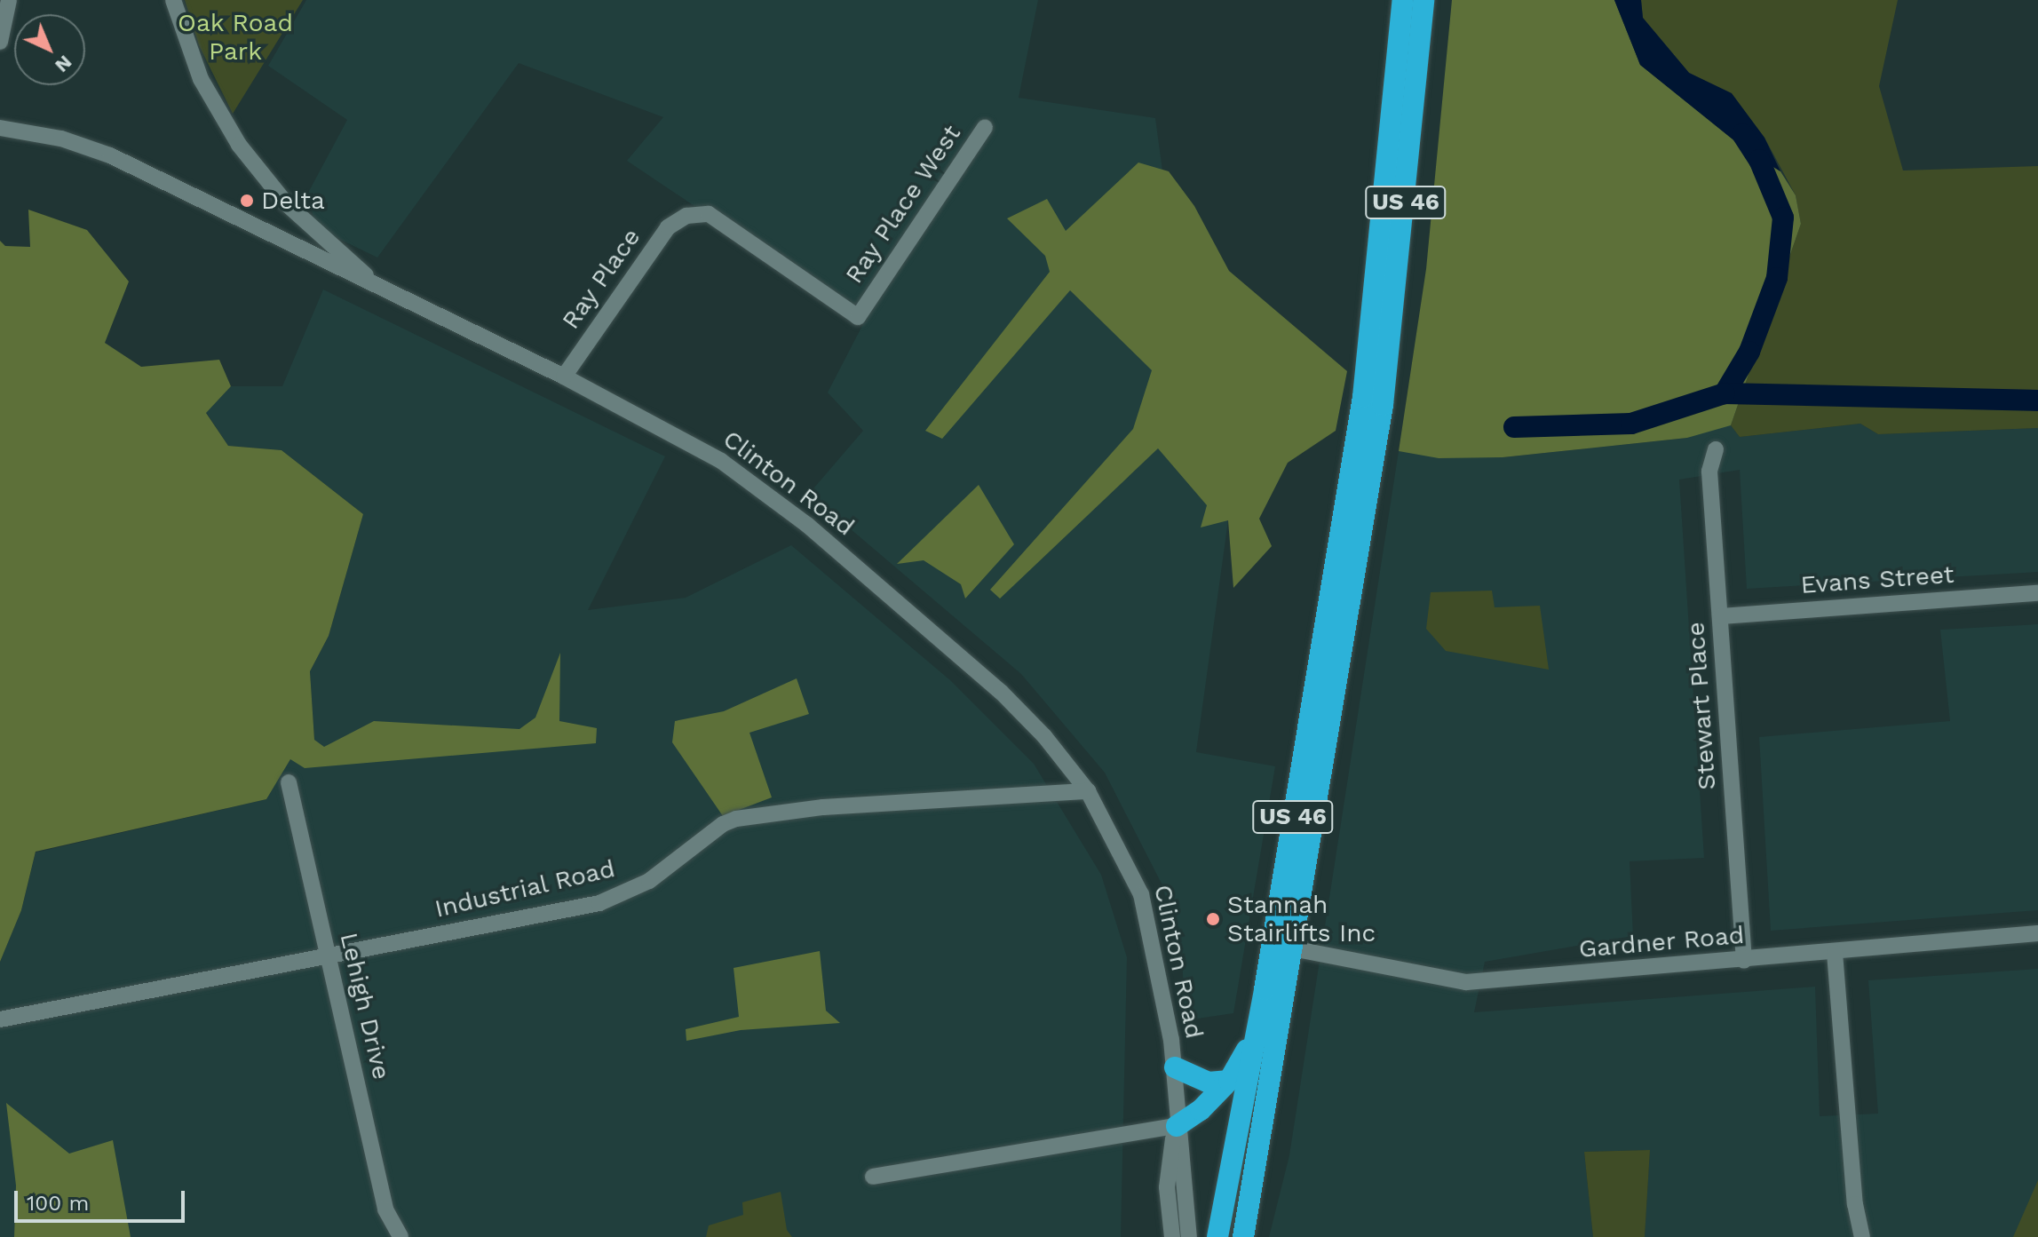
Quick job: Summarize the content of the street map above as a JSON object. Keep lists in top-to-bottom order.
{
  "streets": {
    "highway": ["US 46"],
    "street": [
      "Ray Place West",
      "Ray Place",
      "Clinton Road",
      "Evans Street",
      "Stewart Place",
      "Industrial Road",
      "Gardner Road",
      "Lehigh Drive"
    ]
  },
  "crossings": [
    ["US 46", "Gardner Road"],
    ["Ray Place West", "Ray Place"],
    ["Ray Place", "Clinton Road"],
    ["Clinton Road", "Industrial Road"],
    ["Evans Street", "Stewart Place"],
    ["Stewart Place", "Gardner Road"],
    ["Industrial Road", "Lehigh Drive"]
  ],
  "parks": ["Oak Road Park"],
  "places": ["Delta", "Stannah Stairlifts Inc"],
  "scale_bar": "100 m",
  "north": "bottom right"
}
